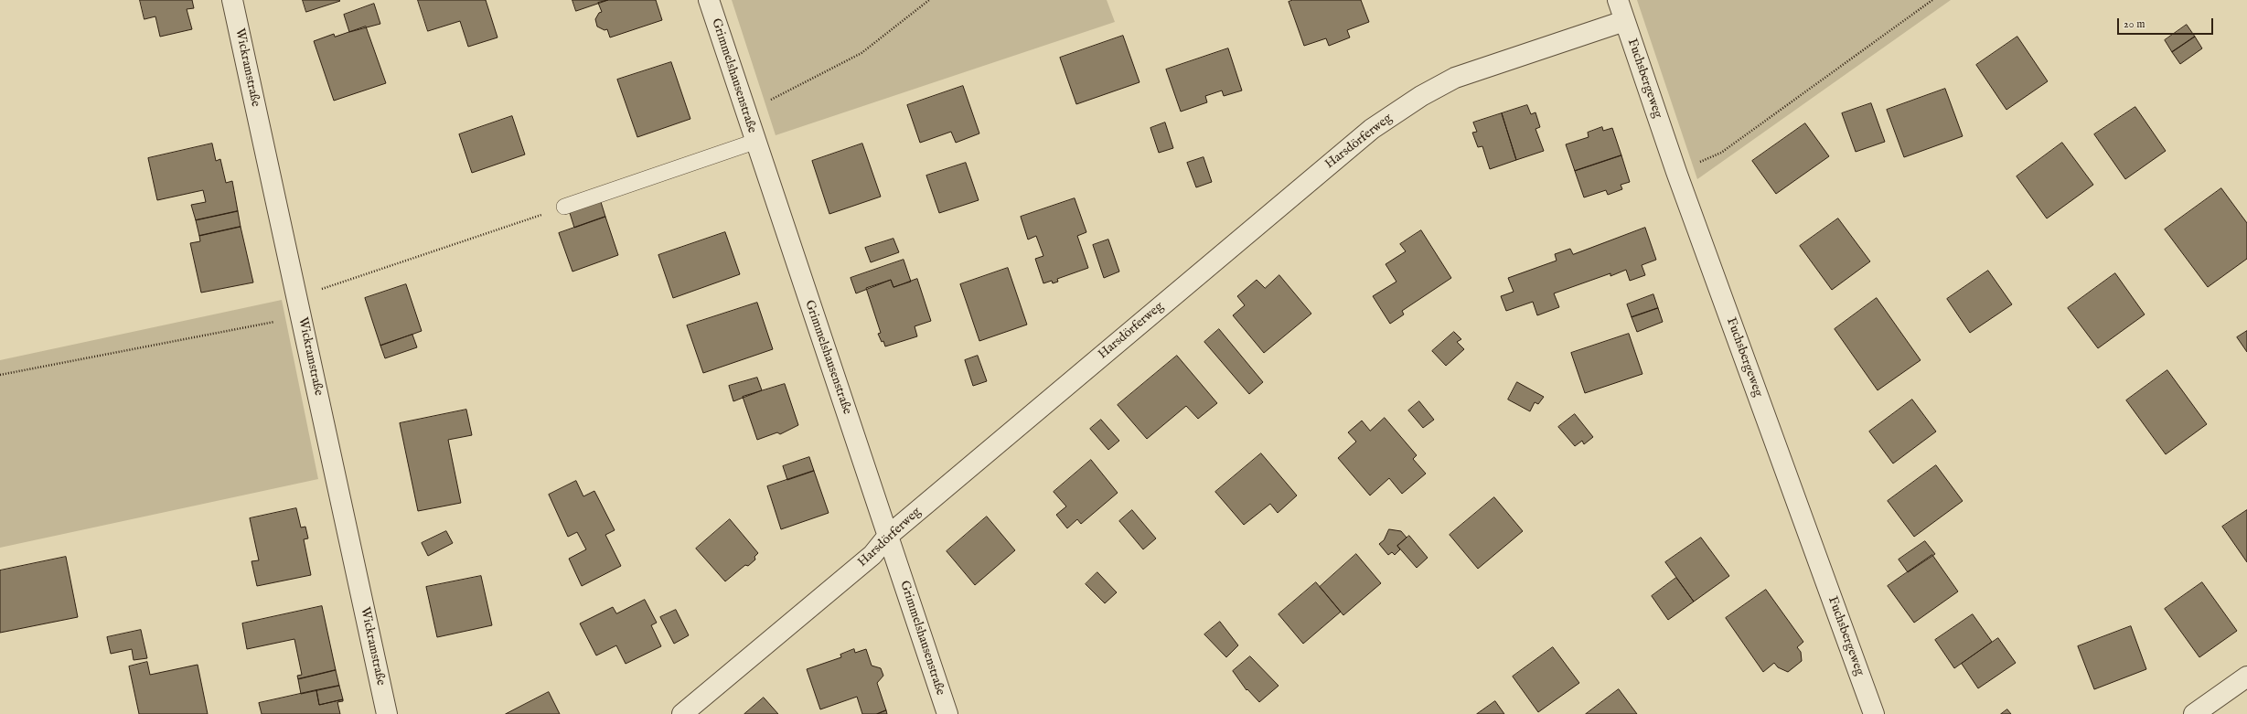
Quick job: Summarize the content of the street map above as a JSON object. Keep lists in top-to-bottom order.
{
  "streets": {
    "street": [
      "Wickramstraße",
      "Grimmelshausenstraße",
      "Fuchsbergeweg",
      "Harsdörferweg"
    ]
  },
  "crossings": [
    ["Grimmelshausenstraße", "Harsdörferweg"],
    ["Fuchsbergeweg", "Harsdörferweg"]
  ],
  "scale_bar": "20 m"
}
